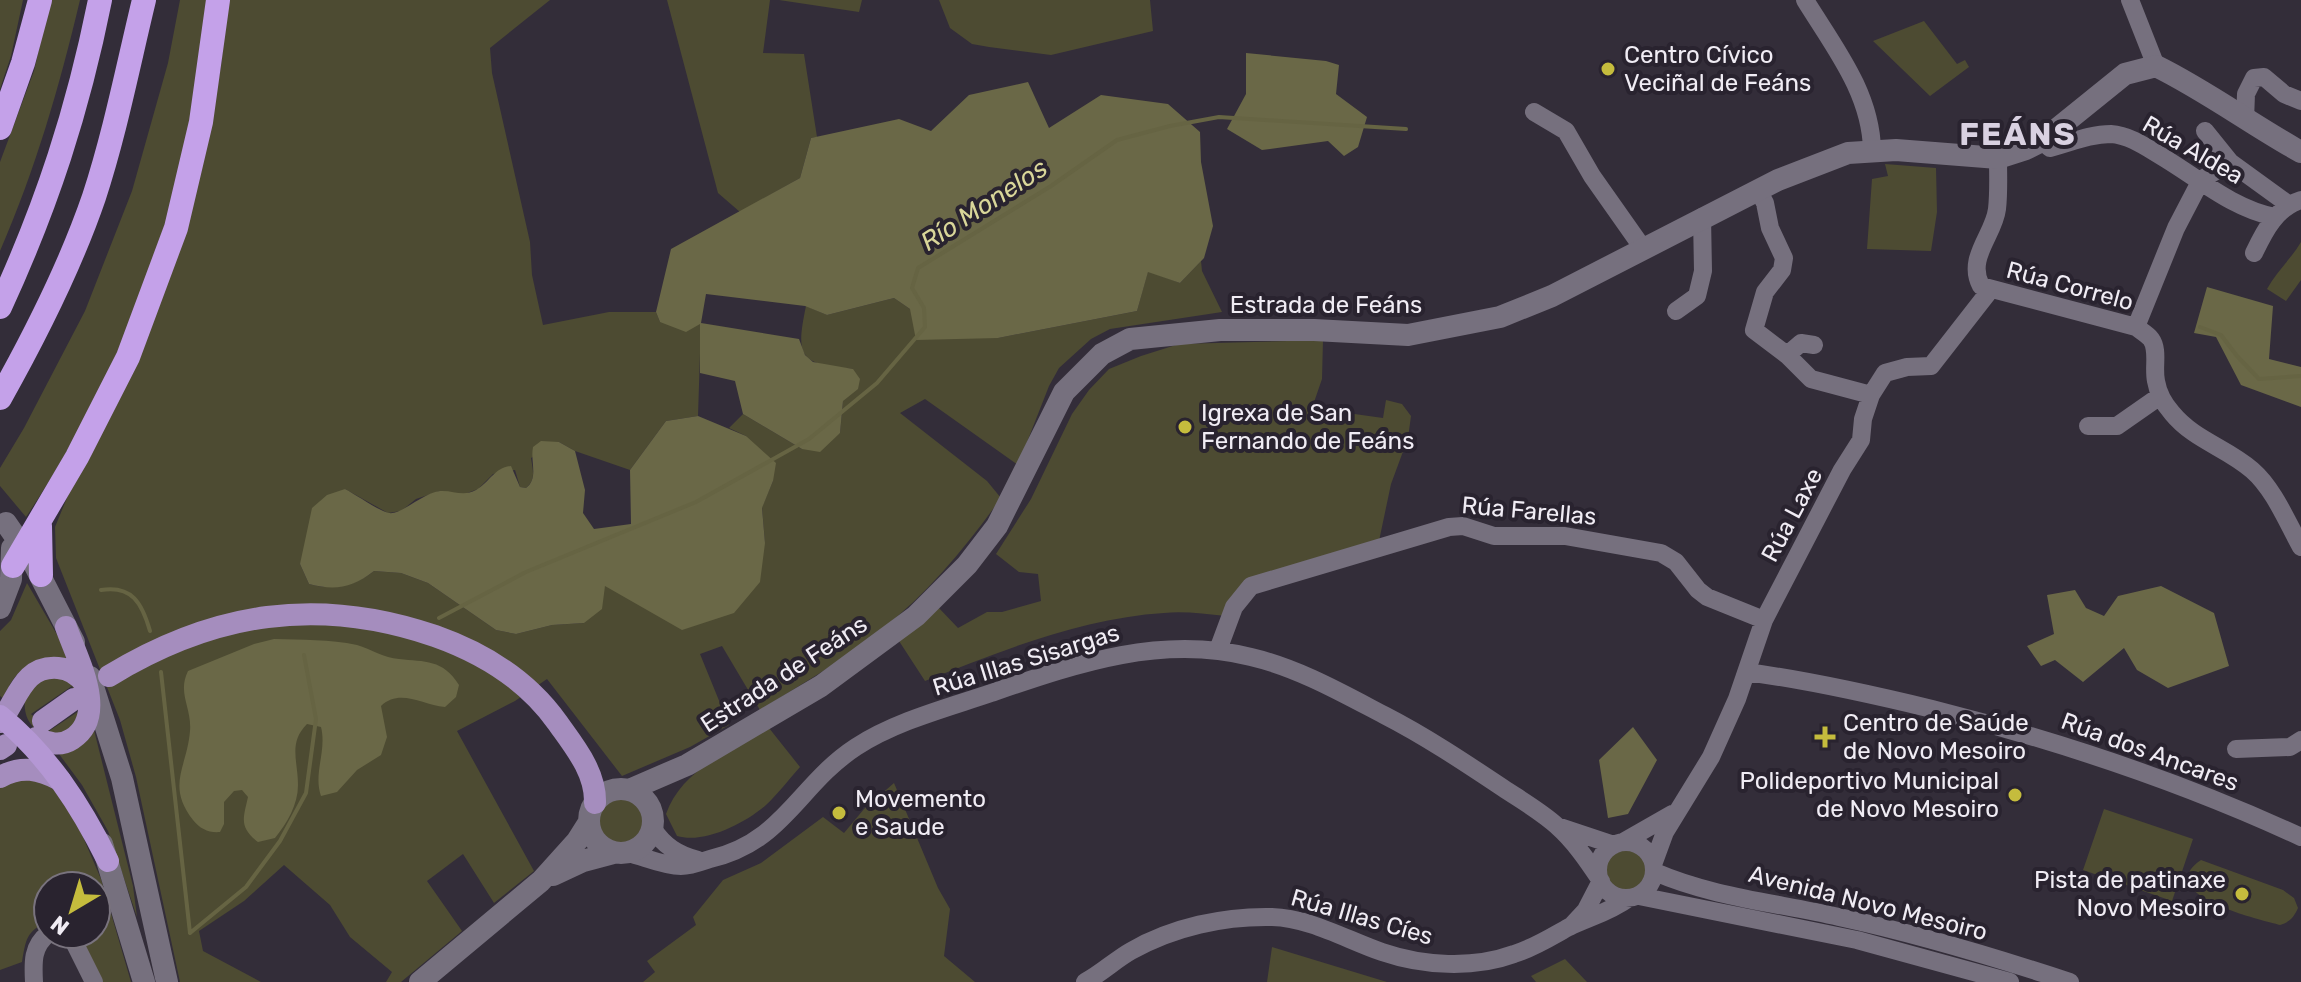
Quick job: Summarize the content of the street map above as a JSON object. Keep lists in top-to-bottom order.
{
  "streets": {
    "street": [
      "Rúa Aldea",
      "Rúa Correlo",
      "Estrada de Feáns",
      "Rúa Farellas",
      "Rúa Laxe",
      "Rúa Illas Sisargas",
      "Rúa dos Ancares",
      "Avenida Novo Mesoiro",
      "Rúa Illas Cíes"
    ]
  },
  "crossings": [
    ["Rúa Aldea", "Estrada de Feáns"],
    ["Rúa Correlo", "Estrada de Feáns"],
    ["Estrada de Feáns", "Rúa Illas Sisargas"],
    ["Rúa Farellas", "Rúa Laxe"],
    ["Rúa Farellas", "Rúa Illas Sisargas"],
    ["Rúa Laxe", "Rúa Illas Sisargas"],
    ["Rúa Laxe", "Rúa dos Ancares"],
    ["Rúa Laxe", "Avenida Novo Mesoiro"],
    ["Rúa Laxe", "Rúa Illas Cíes"],
    ["Rúa Illas Sisargas", "Avenida Novo Mesoiro"],
    ["Rúa Illas Sisargas", "Rúa Illas Cíes"],
    ["Avenida Novo Mesoiro", "Rúa Illas Cíes"]
  ],
  "districts": ["FEÁNS"],
  "water": ["Río Monelos"],
  "places": {
    "other": [
      "Centro Cívico Veciñal de Feáns",
      "Igrexa de San Fernando de Feáns",
      "Polideportivo Municipal de Novo Mesoiro",
      "Movemento e Saude",
      "Pista de patinaxe Novo Mesoiro"
    ],
    "health": ["Centro de Saúde de Novo Mesoiro"]
  },
  "north": "bottom left"
}
